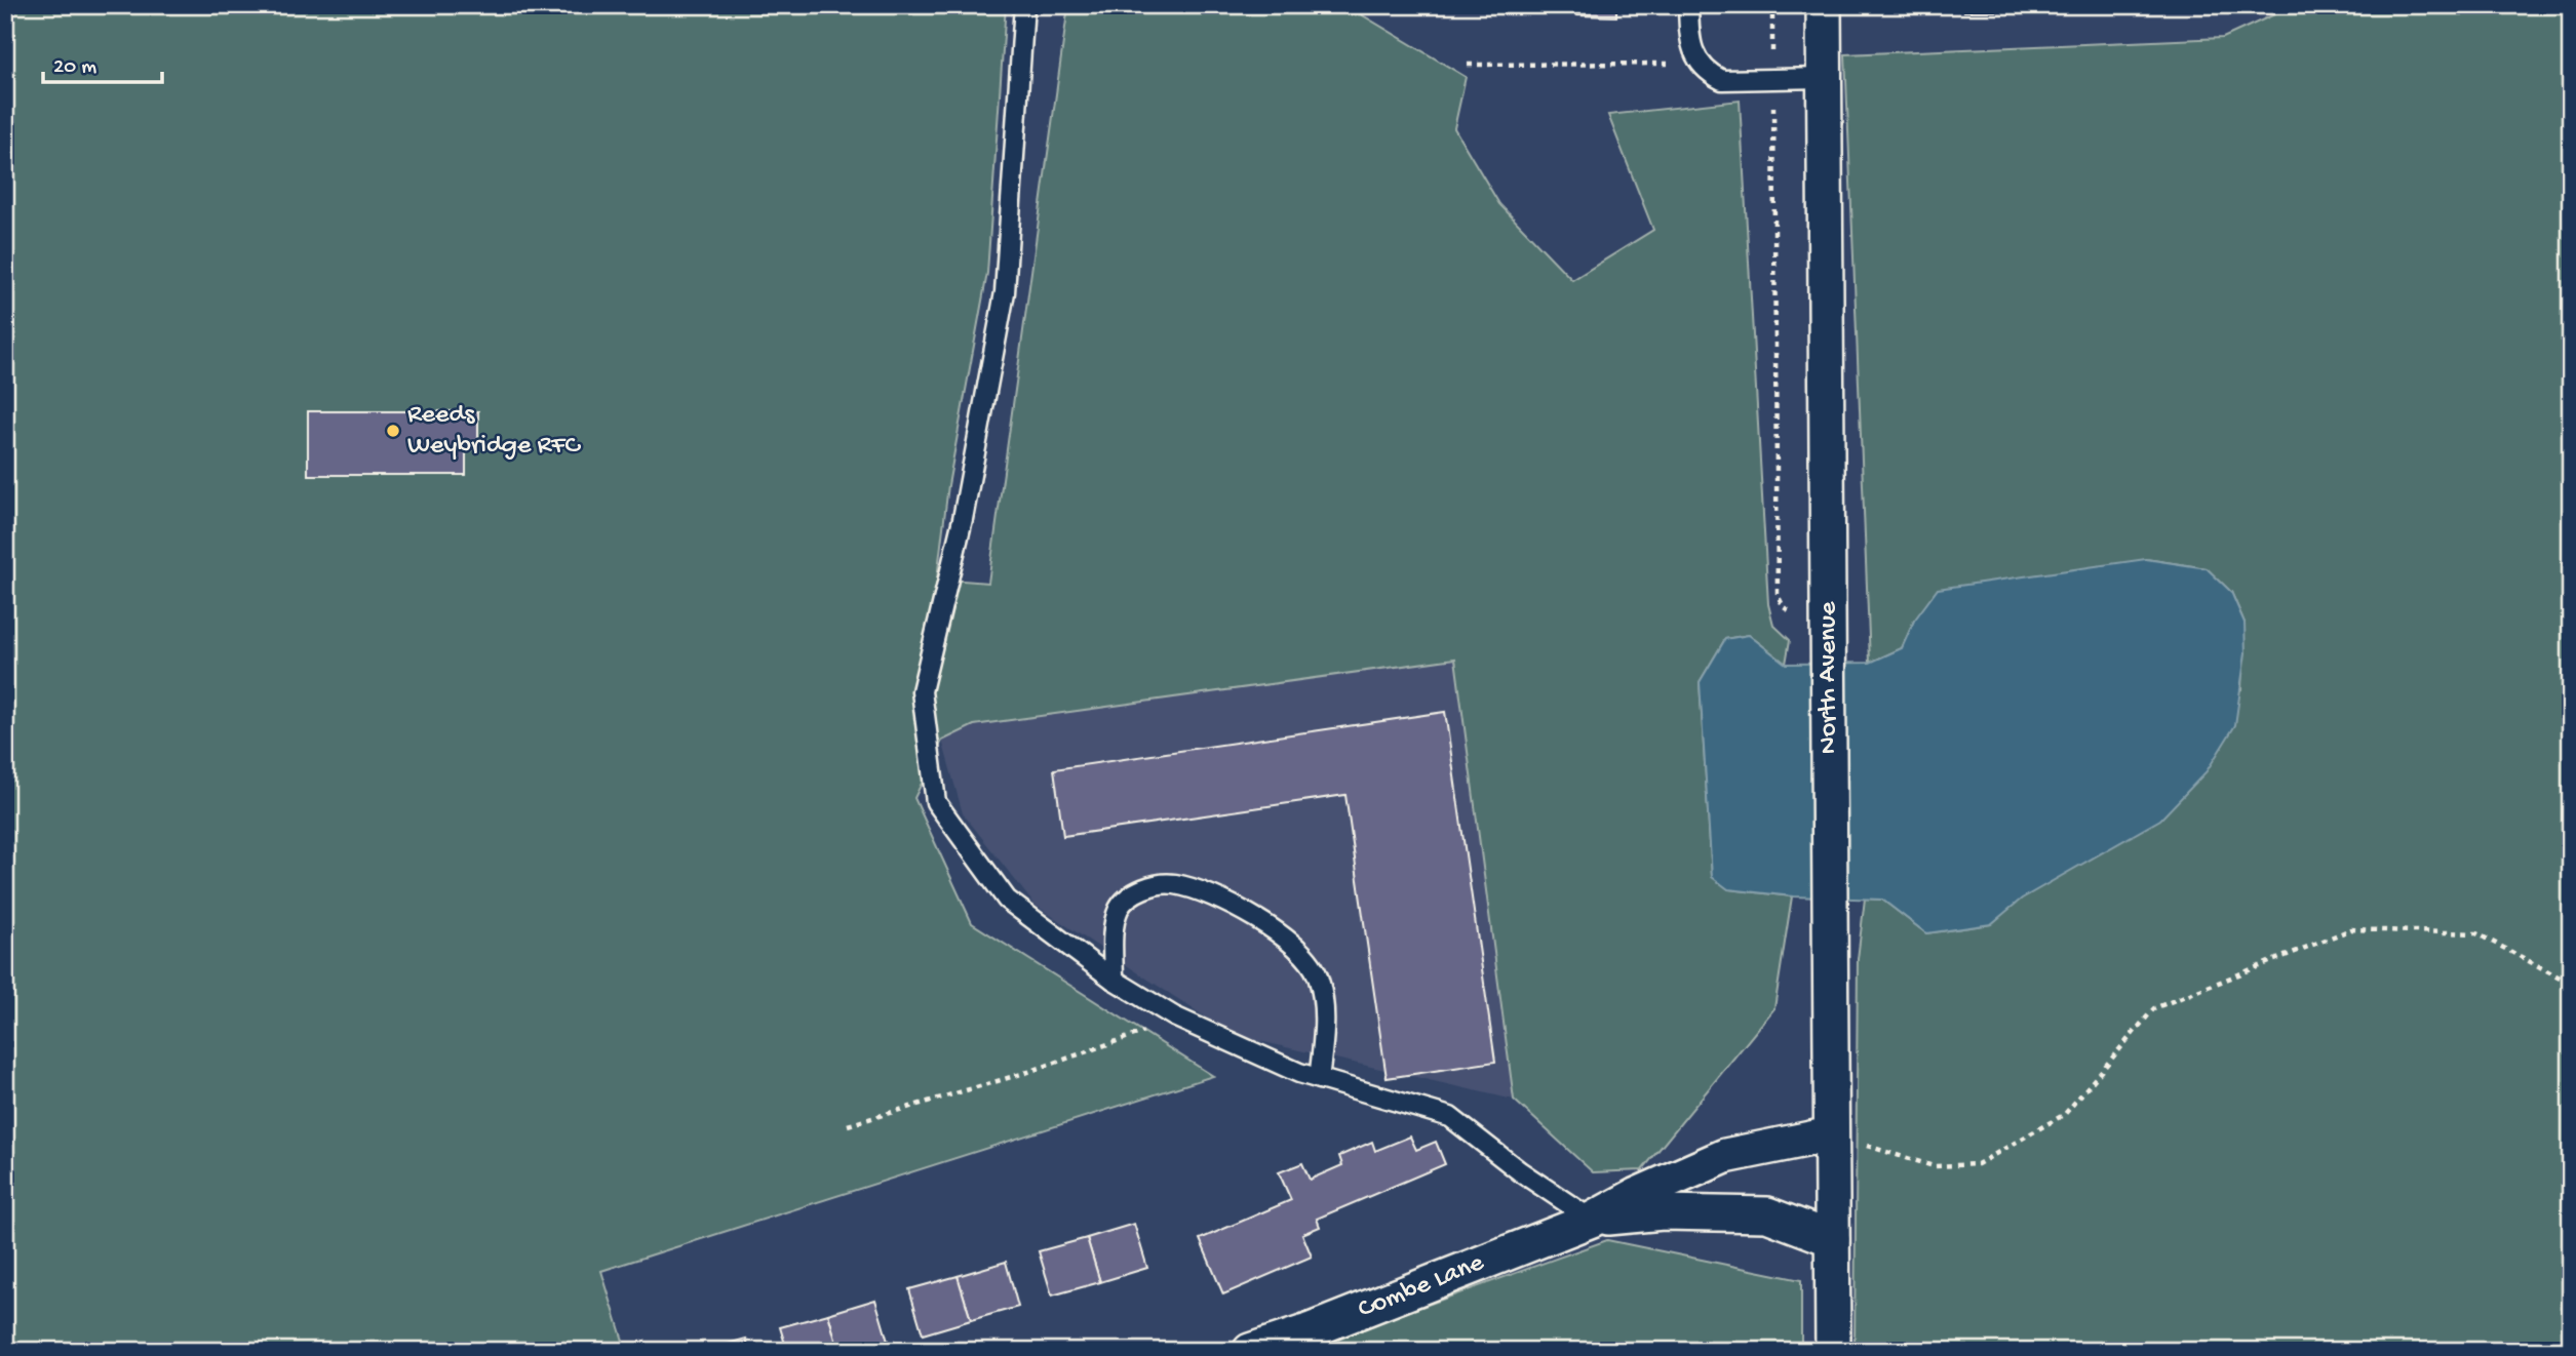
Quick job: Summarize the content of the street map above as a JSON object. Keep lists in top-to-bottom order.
{
  "streets": {
    "street": ["North Avenue", "Combe Lane"]
  },
  "crossings": [
    ["North Avenue", "Combe Lane"]
  ],
  "places": ["Reeds Weybridge RFC"],
  "scale_bar": "20 m"
}
